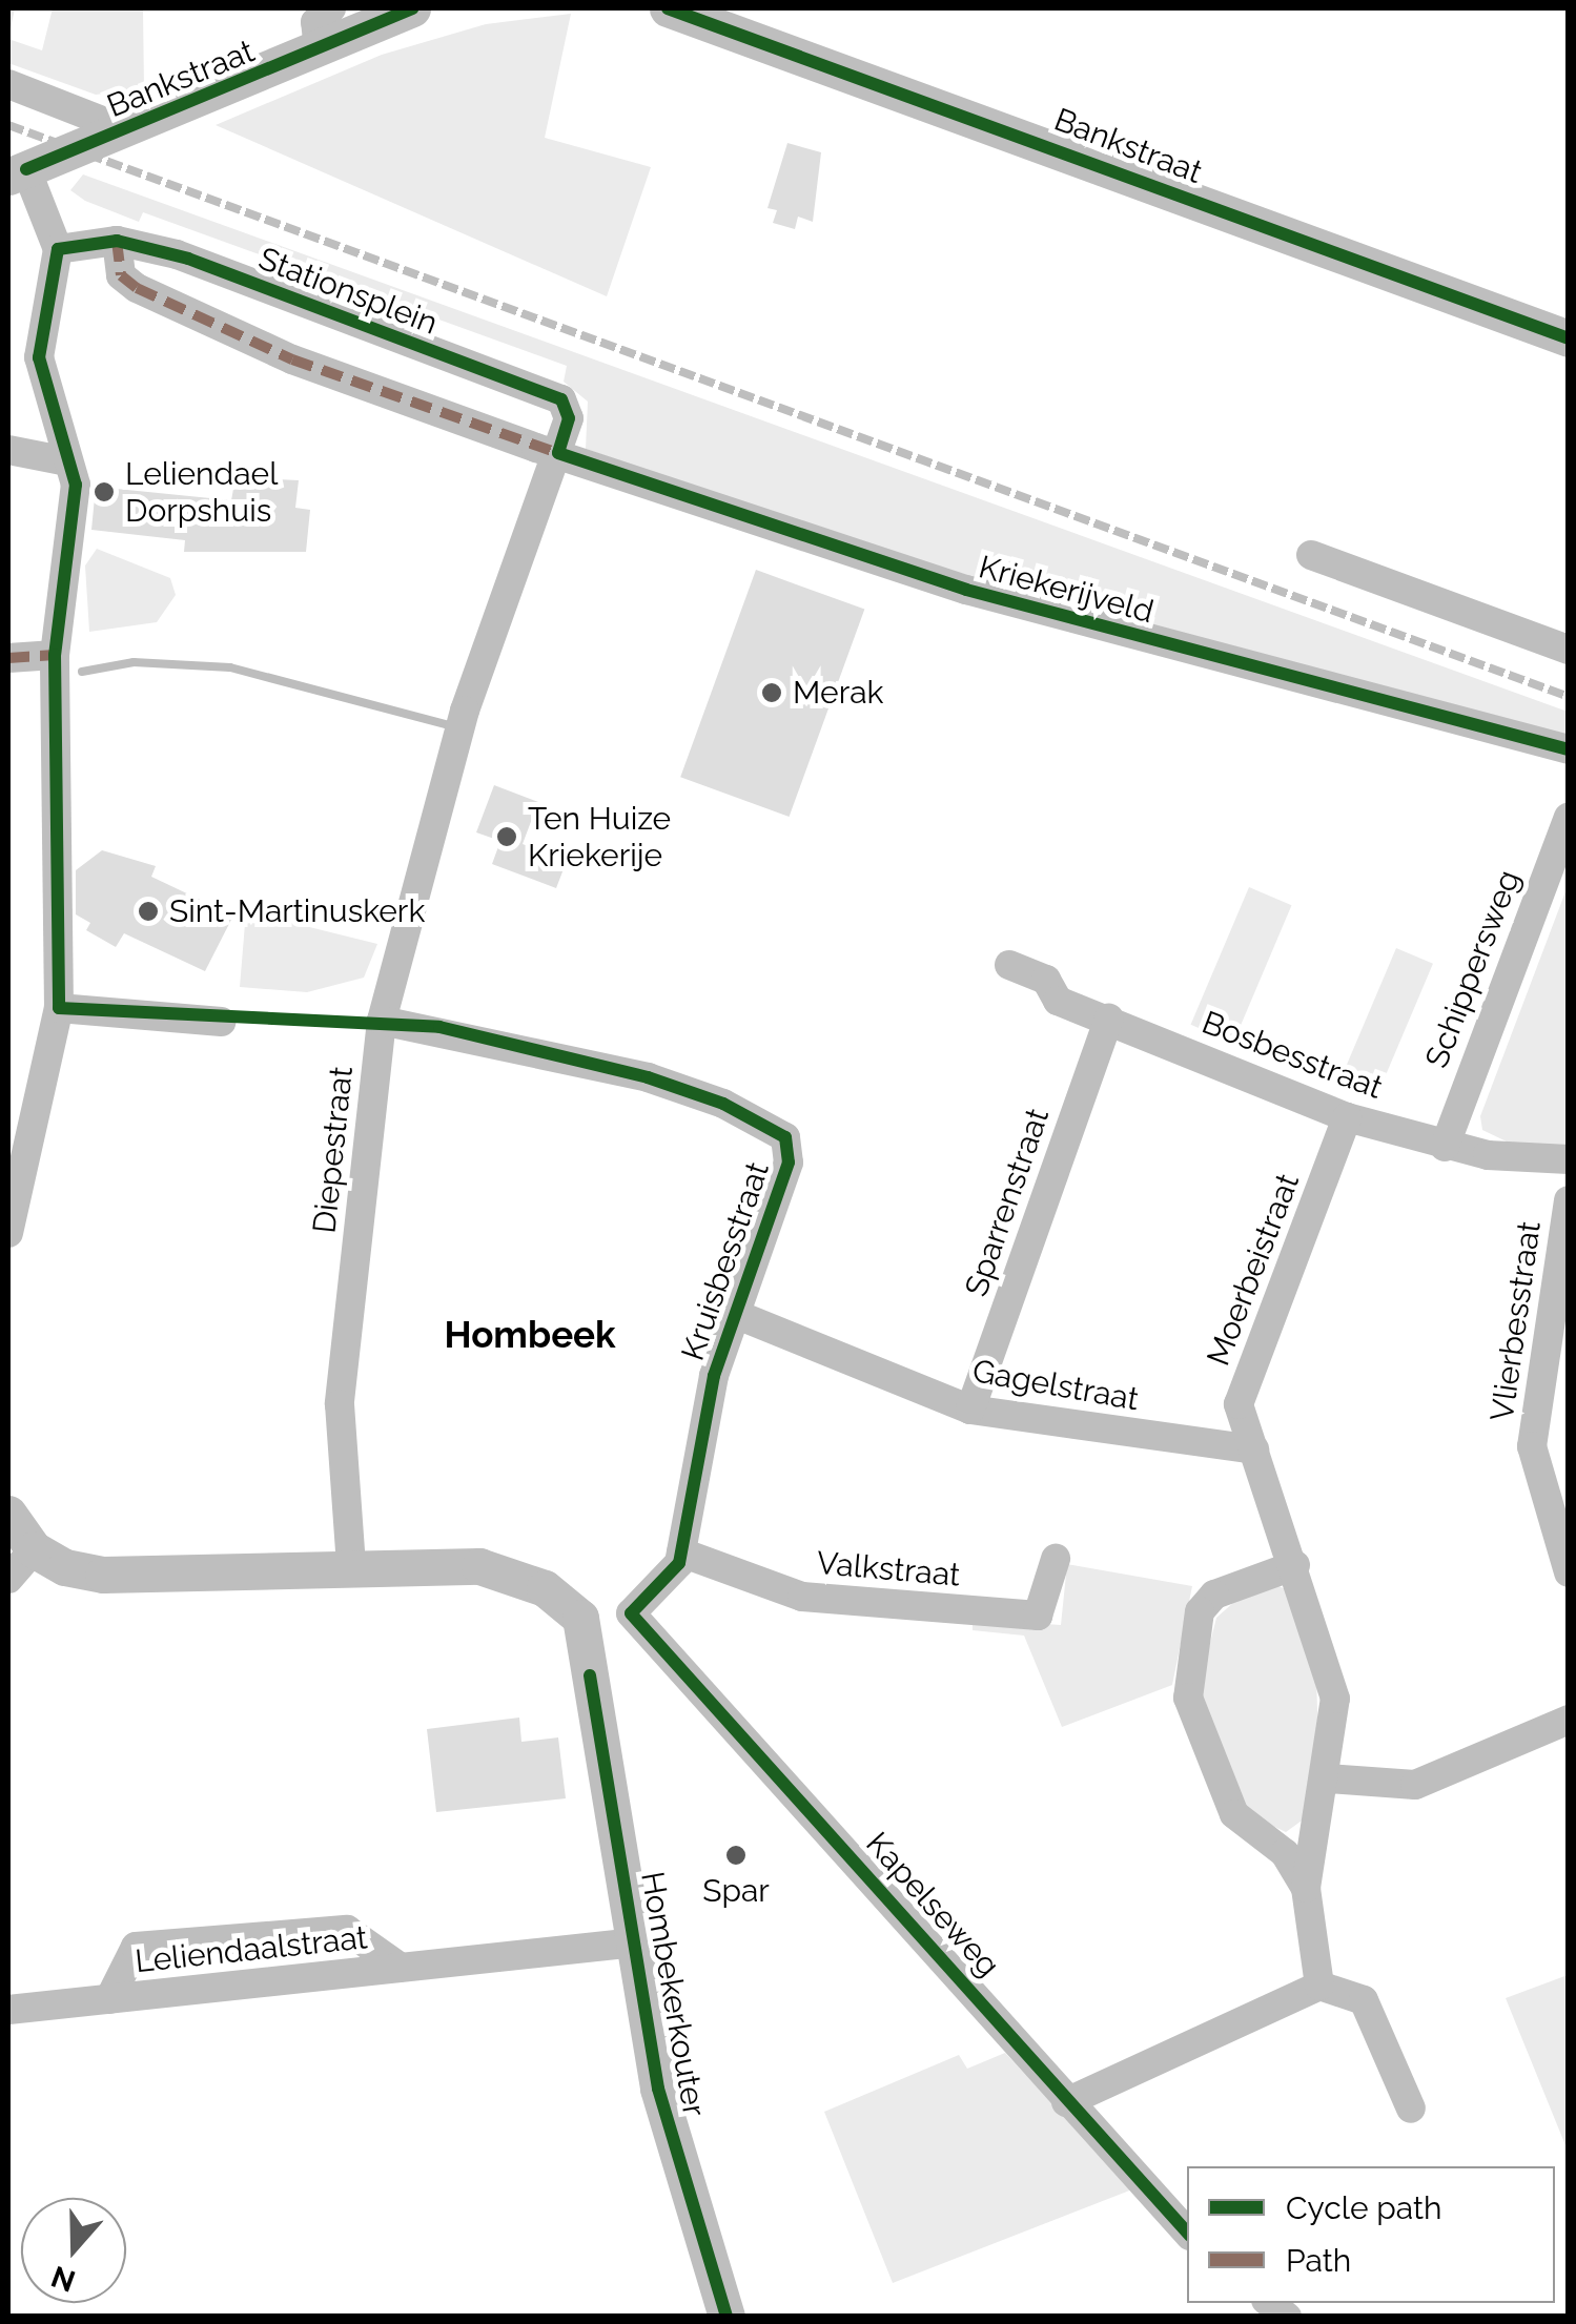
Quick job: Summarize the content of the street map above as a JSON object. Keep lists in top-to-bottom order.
{
  "streets": {
    "street": [
      "Bankstraat",
      "Stationsplein",
      "Kriekerijveld",
      "Schippersweg",
      "Bosbesstraat",
      "Diepestraat",
      "Sparrenstraat",
      "Kruisbesstraat",
      "Moerbeistraat",
      "Vlierbesstraat",
      "Gagelstraat",
      "Valkstraat",
      "Kapelseweg",
      "Leliendaalstraat",
      "Hombekerkouter"
    ]
  },
  "crossings": [
    ["Stationsplein", "Kriekerijveld"],
    ["Stationsplein", "Diepestraat"],
    ["Kriekerijveld", "Diepestraat"],
    ["Schippersweg", "Bosbesstraat"],
    ["Bosbesstraat", "Sparrenstraat"],
    ["Bosbesstraat", "Moerbeistraat"],
    ["Diepestraat", "Kruisbesstraat"],
    ["Sparrenstraat", "Gagelstraat"],
    ["Kruisbesstraat", "Gagelstraat"],
    ["Kruisbesstraat", "Valkstraat"],
    ["Kruisbesstraat", "Kapelseweg"],
    ["Moerbeistraat", "Gagelstraat"],
    ["Leliendaalstraat", "Hombekerkouter"]
  ],
  "districts": ["Hombeek"],
  "places": [
    "Leliendael Dorpshuis",
    "Merak",
    "Ten Huize Kriekerije",
    "Sint-Martinuskerk",
    "Spar"
  ],
  "legend": ["Cycle path", "Path"],
  "north": "bottom"
}
